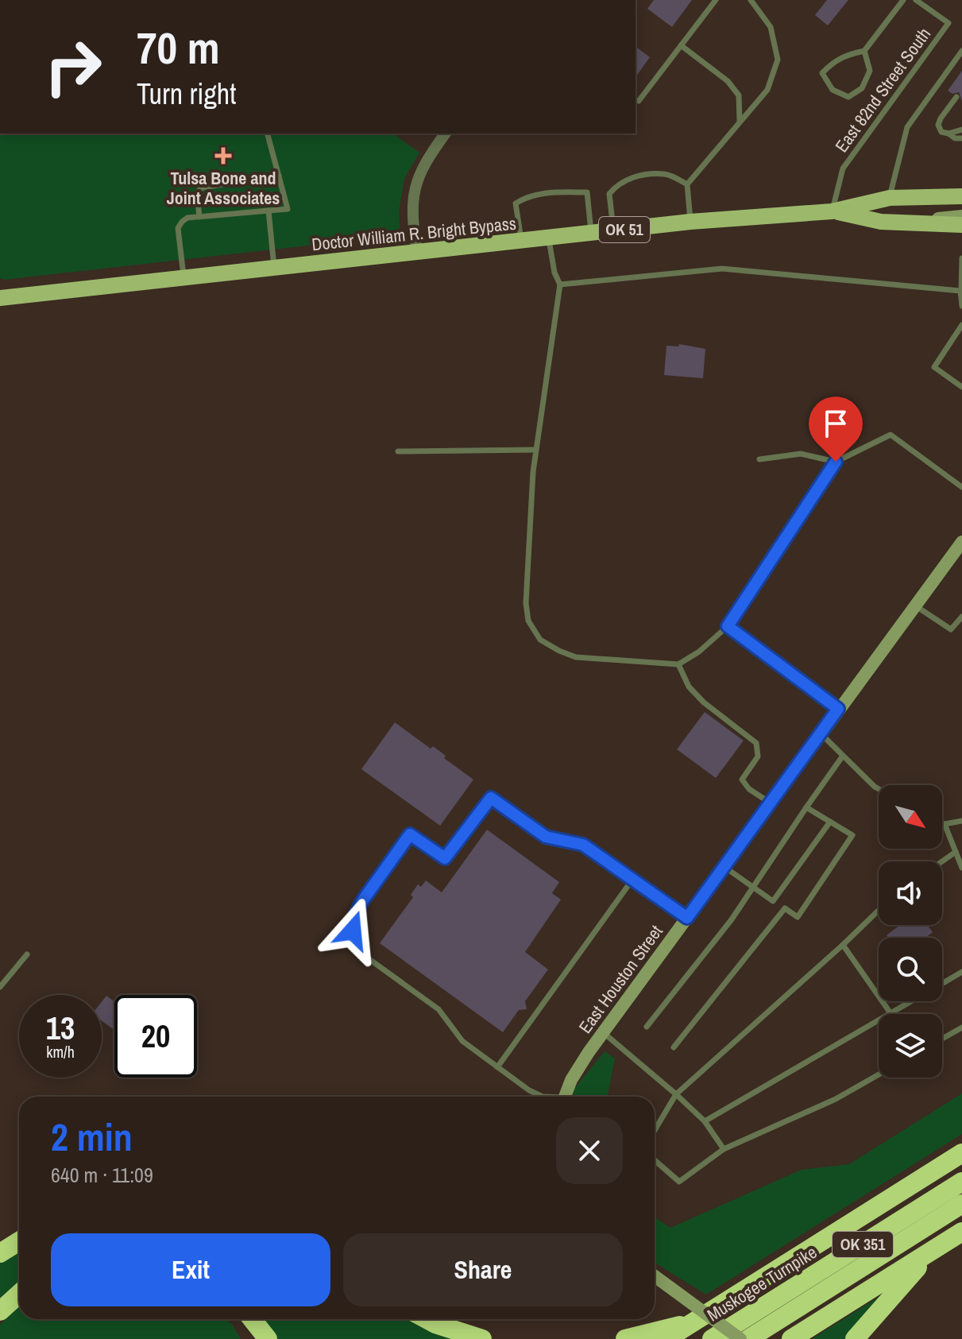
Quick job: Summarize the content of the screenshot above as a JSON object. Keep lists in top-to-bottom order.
{
  "streets": {
    "highway": ["OK 351", "Muskogee Turnpike"],
    "main road": ["OK 51", "Doctor William R. Bright Bypass"],
    "street": ["East Houston Street"],
    "lane": ["East 82nd Street South"]
  },
  "crossings": [
    ["East 82nd Street South", "Doctor William R. Bright Bypass"]
  ],
  "places": {
    "health": ["Tulsa Bone and Joint Associates"]
  },
  "north": "bottom right",
  "page": {
    "turn": ["70 m", "Turn right"],
    "speed": "13 km/h",
    "limit": "20",
    "heading": ["2 min", "640 m · 11:09"],
    "buttons": ["Exit", "Share"]
  }
}
